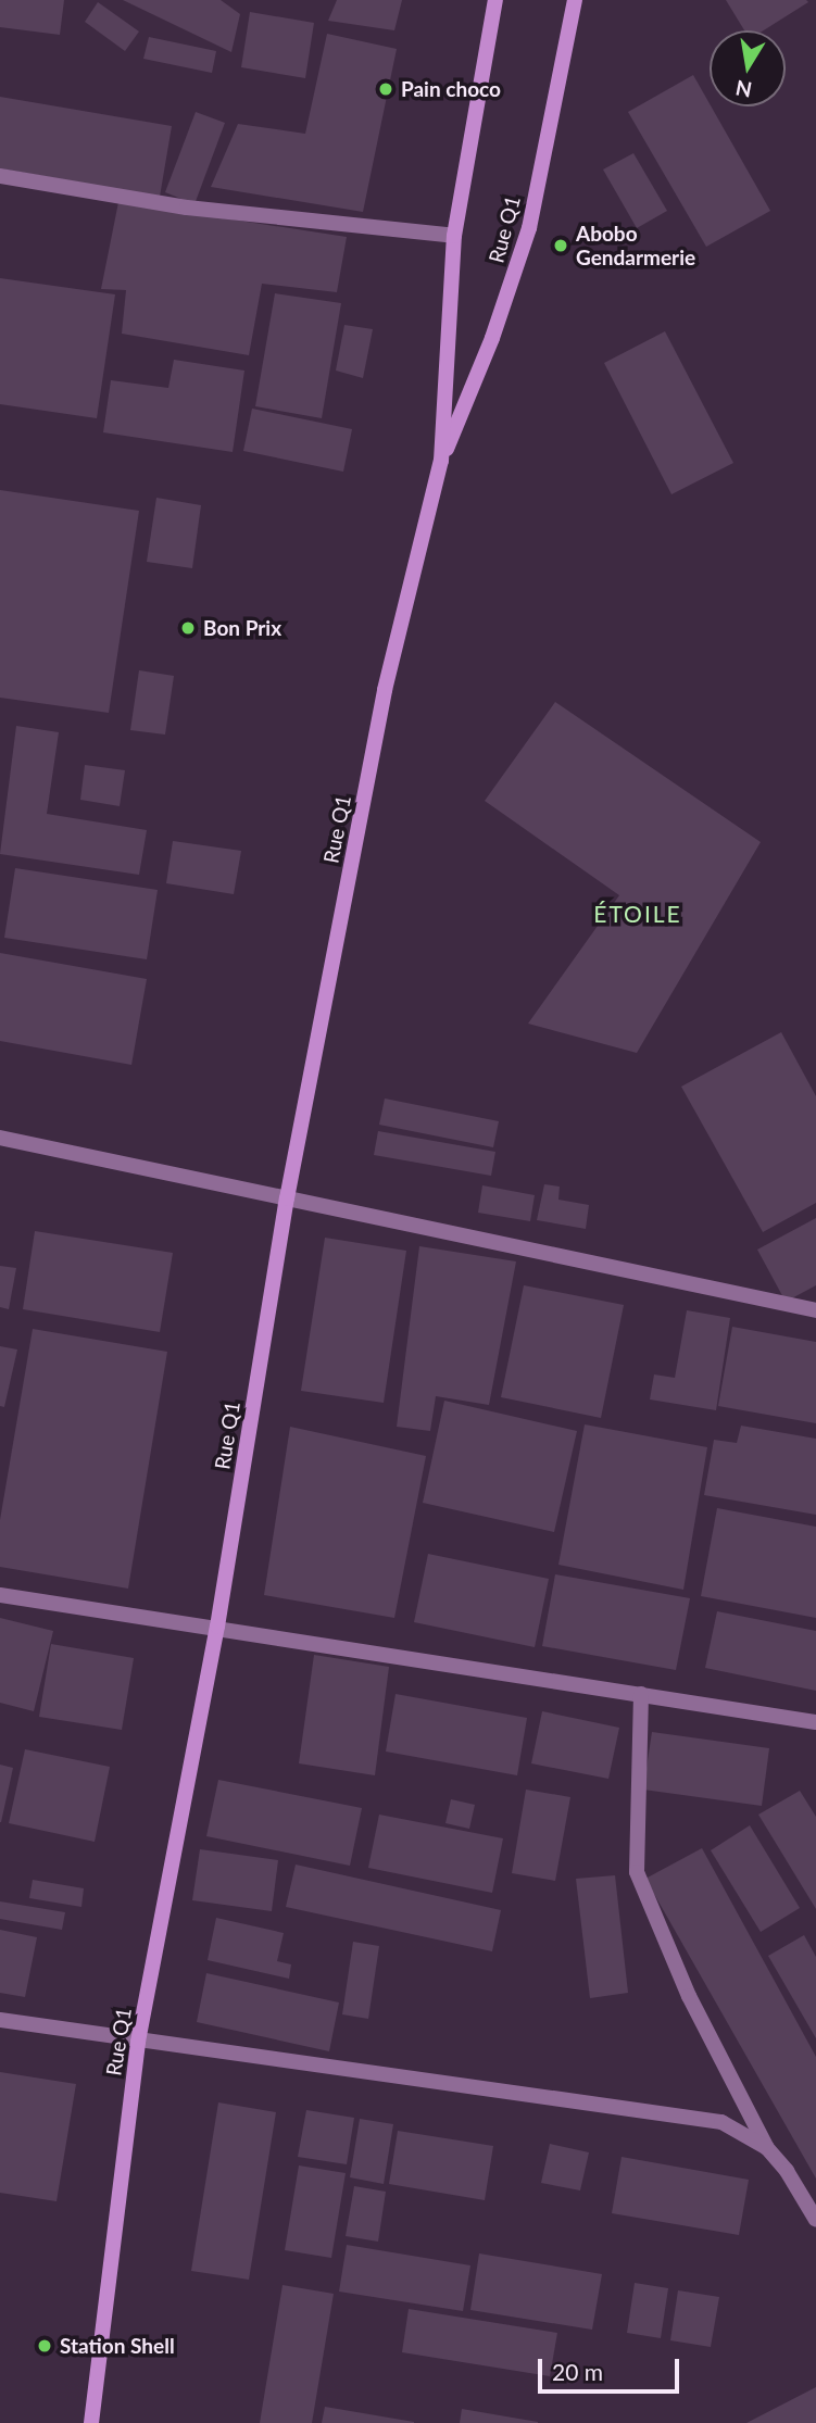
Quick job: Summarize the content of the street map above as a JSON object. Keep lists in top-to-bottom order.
{
  "streets": {
    "street": ["Rue Q1"]
  },
  "districts": ["ÉTOILE"],
  "places": [
    "Pain choco",
    "Abobo Gendarmerie",
    "Bon Prix",
    "Station Shell"
  ],
  "scale_bar": "20 m",
  "north": "bottom"
}
